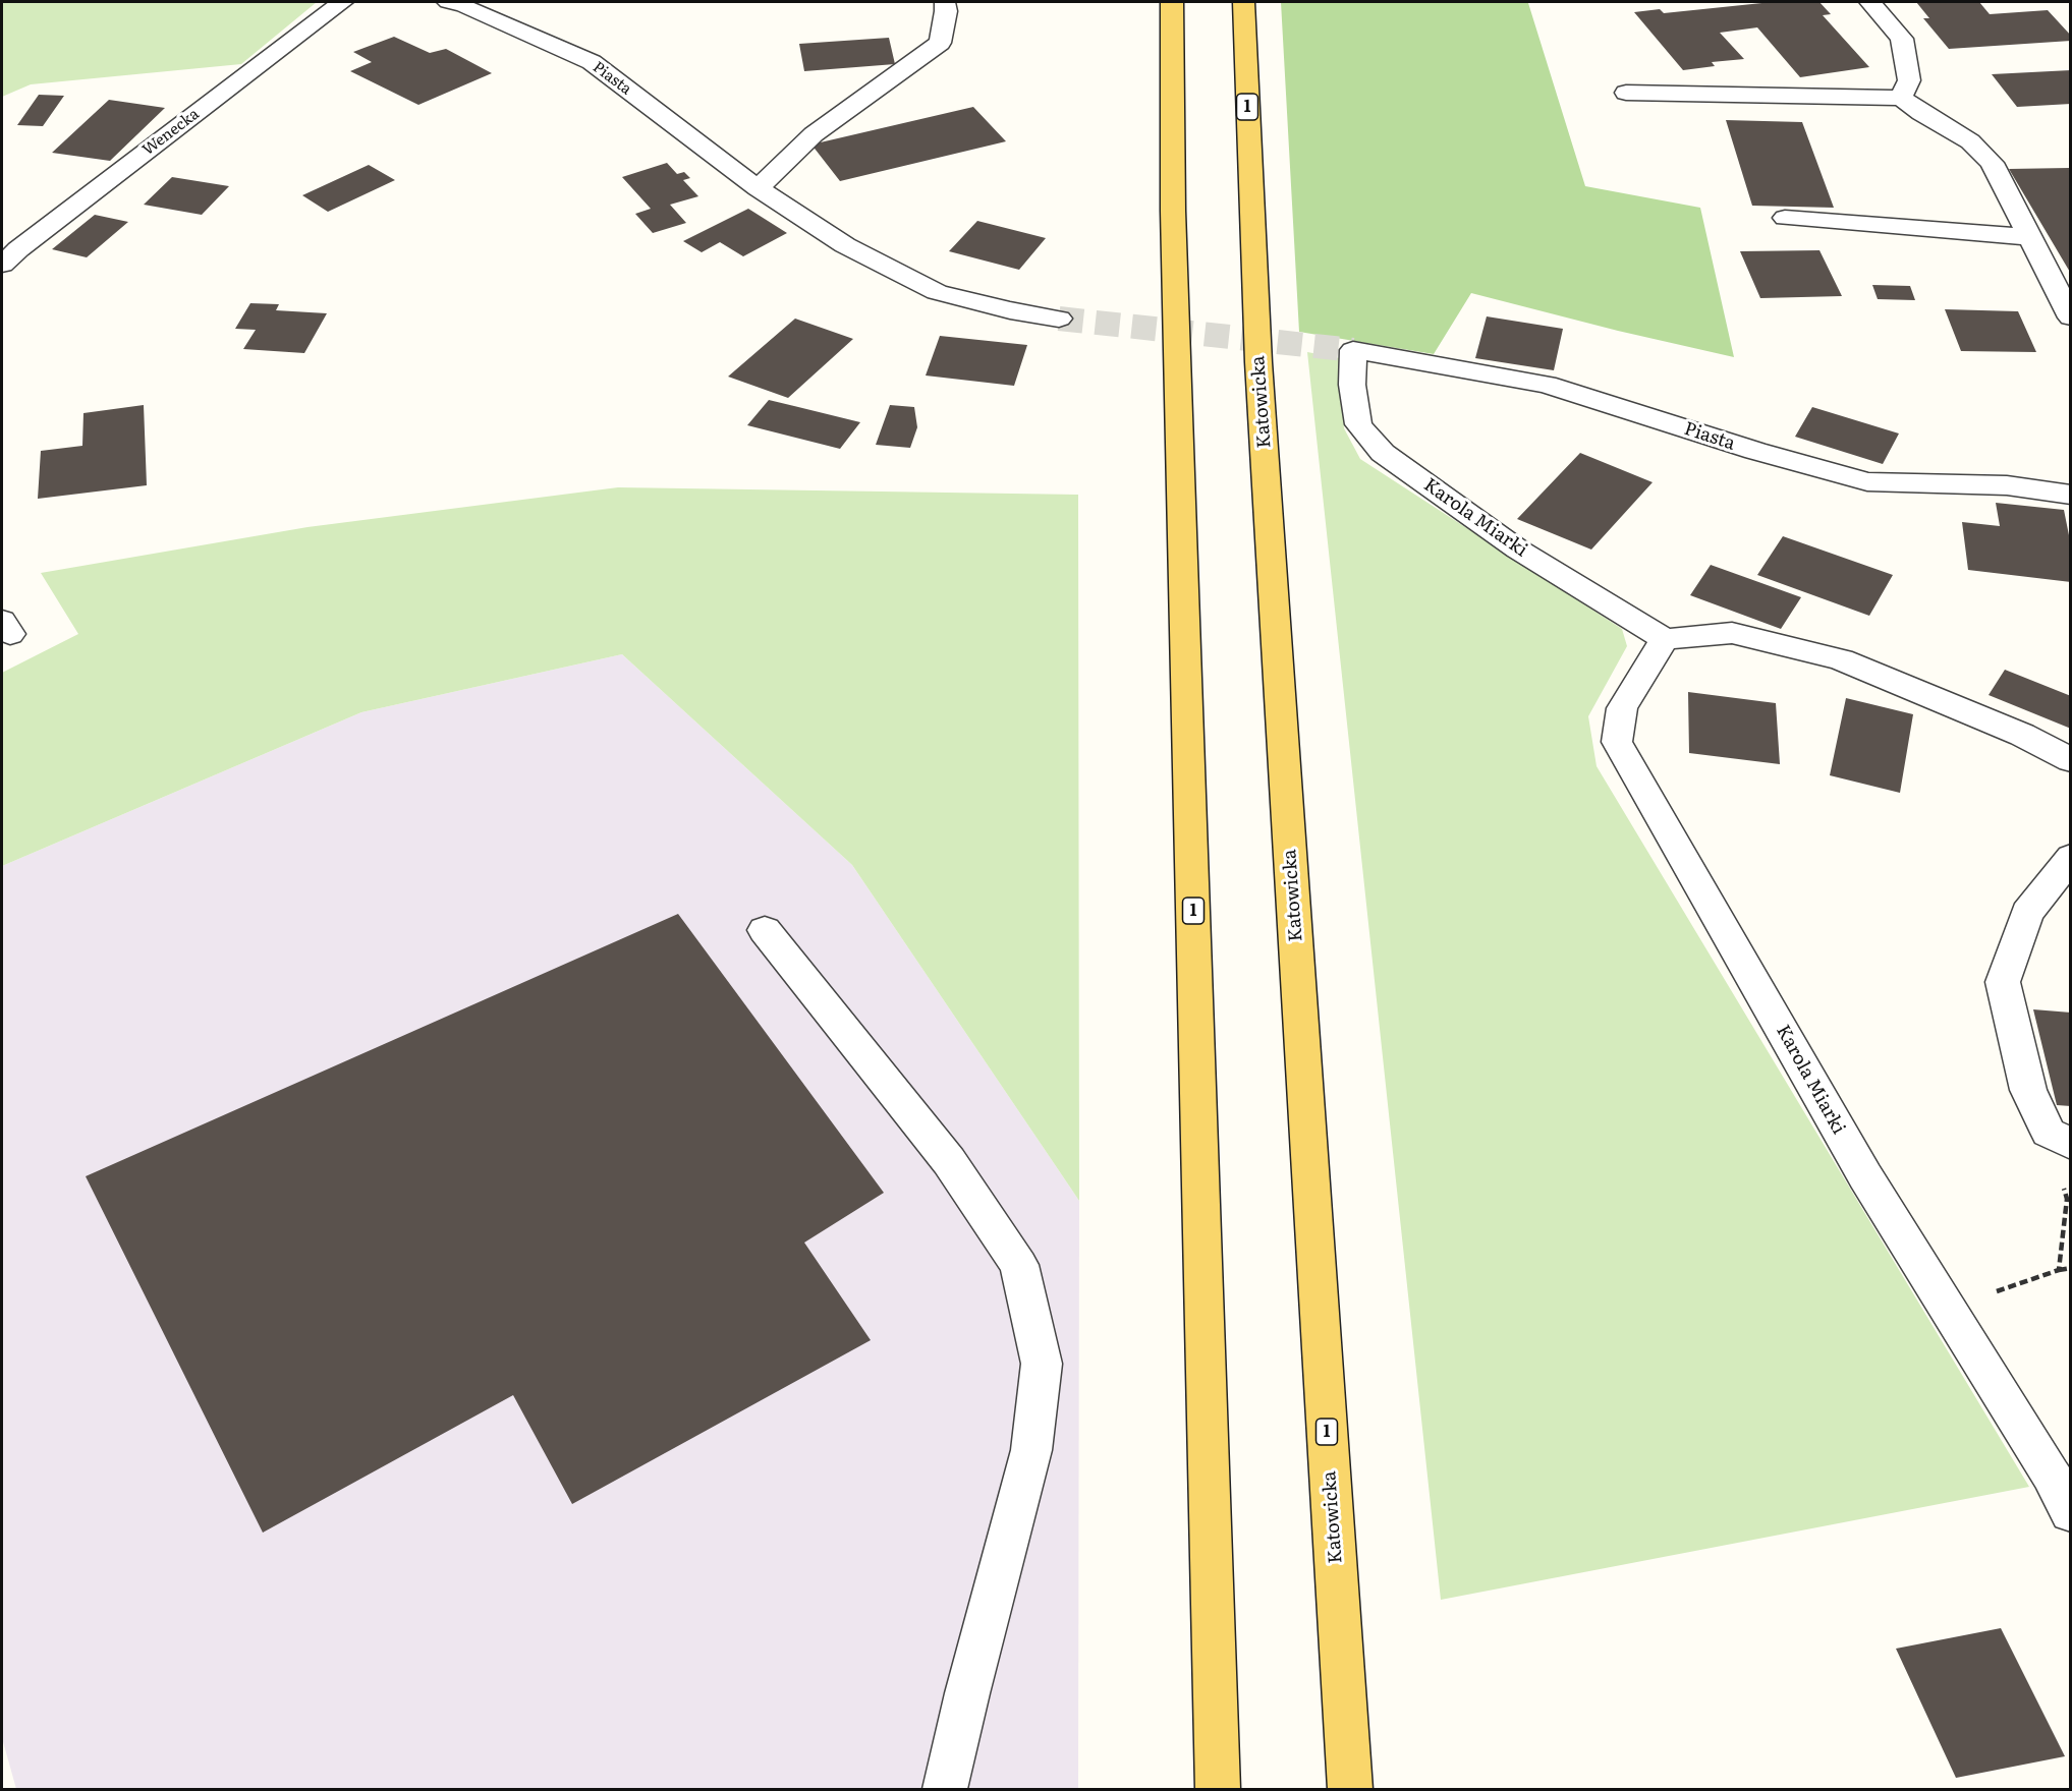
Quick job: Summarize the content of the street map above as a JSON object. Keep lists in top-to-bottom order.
{
  "streets": {
    "main road": ["1", "Katowicka"],
    "street": ["Piasta", "Wenecka", "Karola Miarki"]
  },
  "crossings": [
    ["Piasta", "Karola Miarki"]
  ]
}
